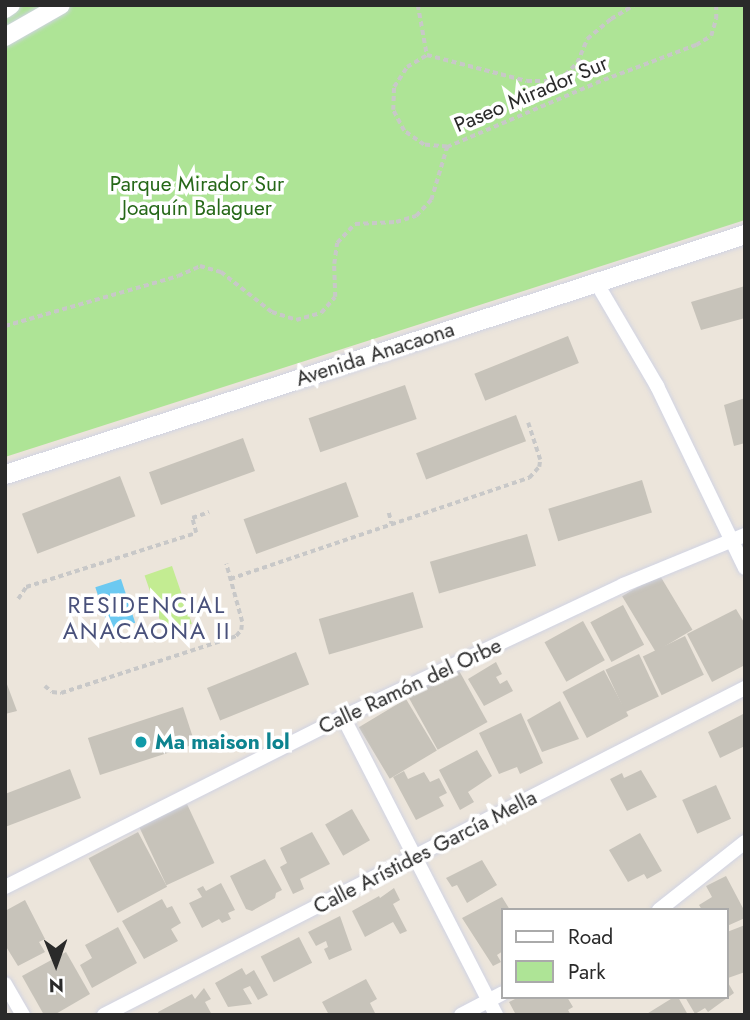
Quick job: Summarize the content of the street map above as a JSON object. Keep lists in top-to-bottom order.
{
  "streets": {
    "main road": ["Avenida Anacaona"],
    "street": ["Calle Ramón del Orbe", "Calle Arístides García Mella"],
    "path": ["Paseo Mirador Sur"]
  },
  "districts": ["RESIDENCIAL ANACAONA II"],
  "parks": ["Parque Mirador Sur Joaquín Balaguer"],
  "places": ["Ma maison lol"],
  "legend": ["Road", "Park"],
  "north": "bottom"
}
